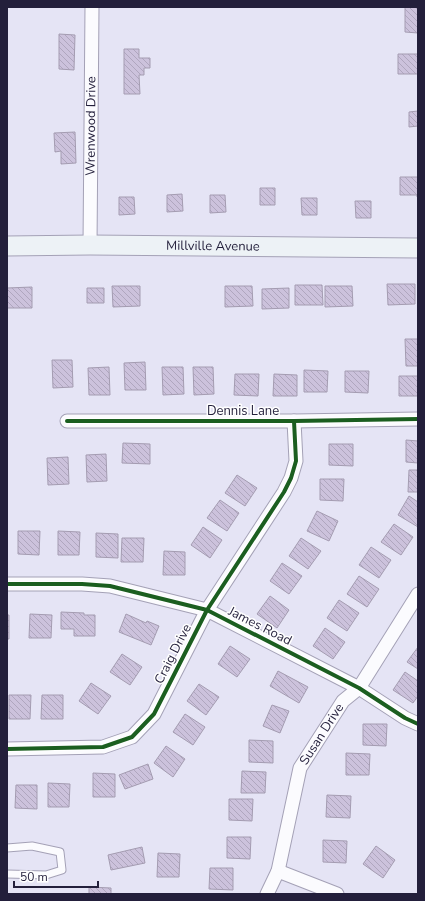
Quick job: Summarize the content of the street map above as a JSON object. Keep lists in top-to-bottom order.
{
  "streets": {
    "main road": ["Millville Avenue"],
    "street": [
      "Wrenwood Drive",
      "Dennis Lane",
      "James Road",
      "Craig Drive",
      "Susan Drive"
    ]
  },
  "crossings": [
    ["Wrenwood Drive", "Millville Avenue"],
    ["Dennis Lane", "Craig Drive"],
    ["James Road", "Craig Drive"],
    ["James Road", "Susan Drive"]
  ],
  "scale_bar": "50 m"
}
